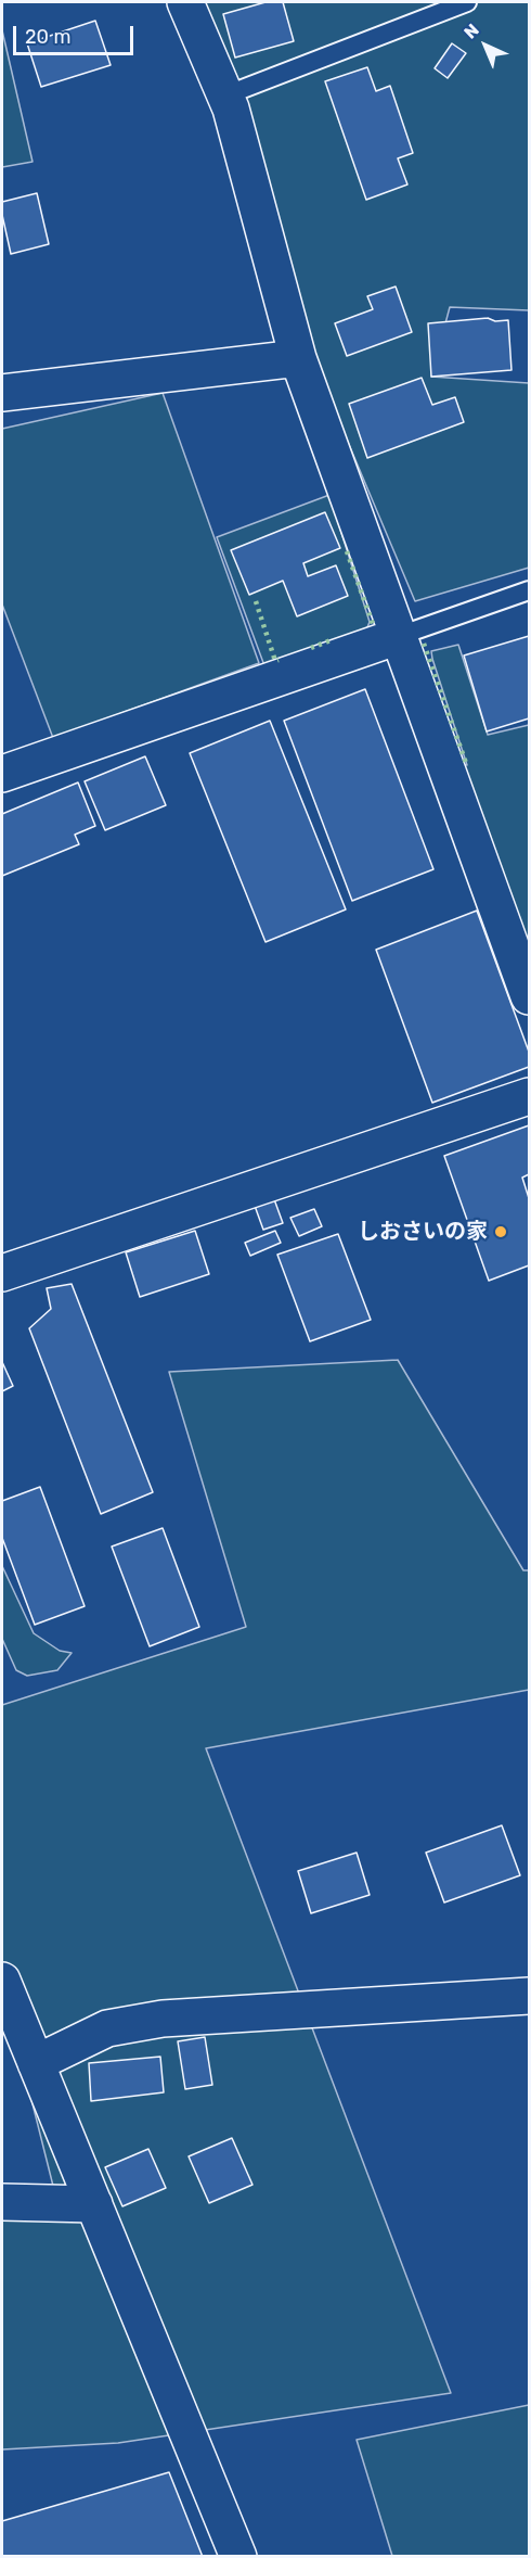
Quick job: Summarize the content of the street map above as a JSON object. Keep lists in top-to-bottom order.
{
  "places": ["しおさいの家"],
  "scale_bar": "20 m",
  "north": "top left"
}
